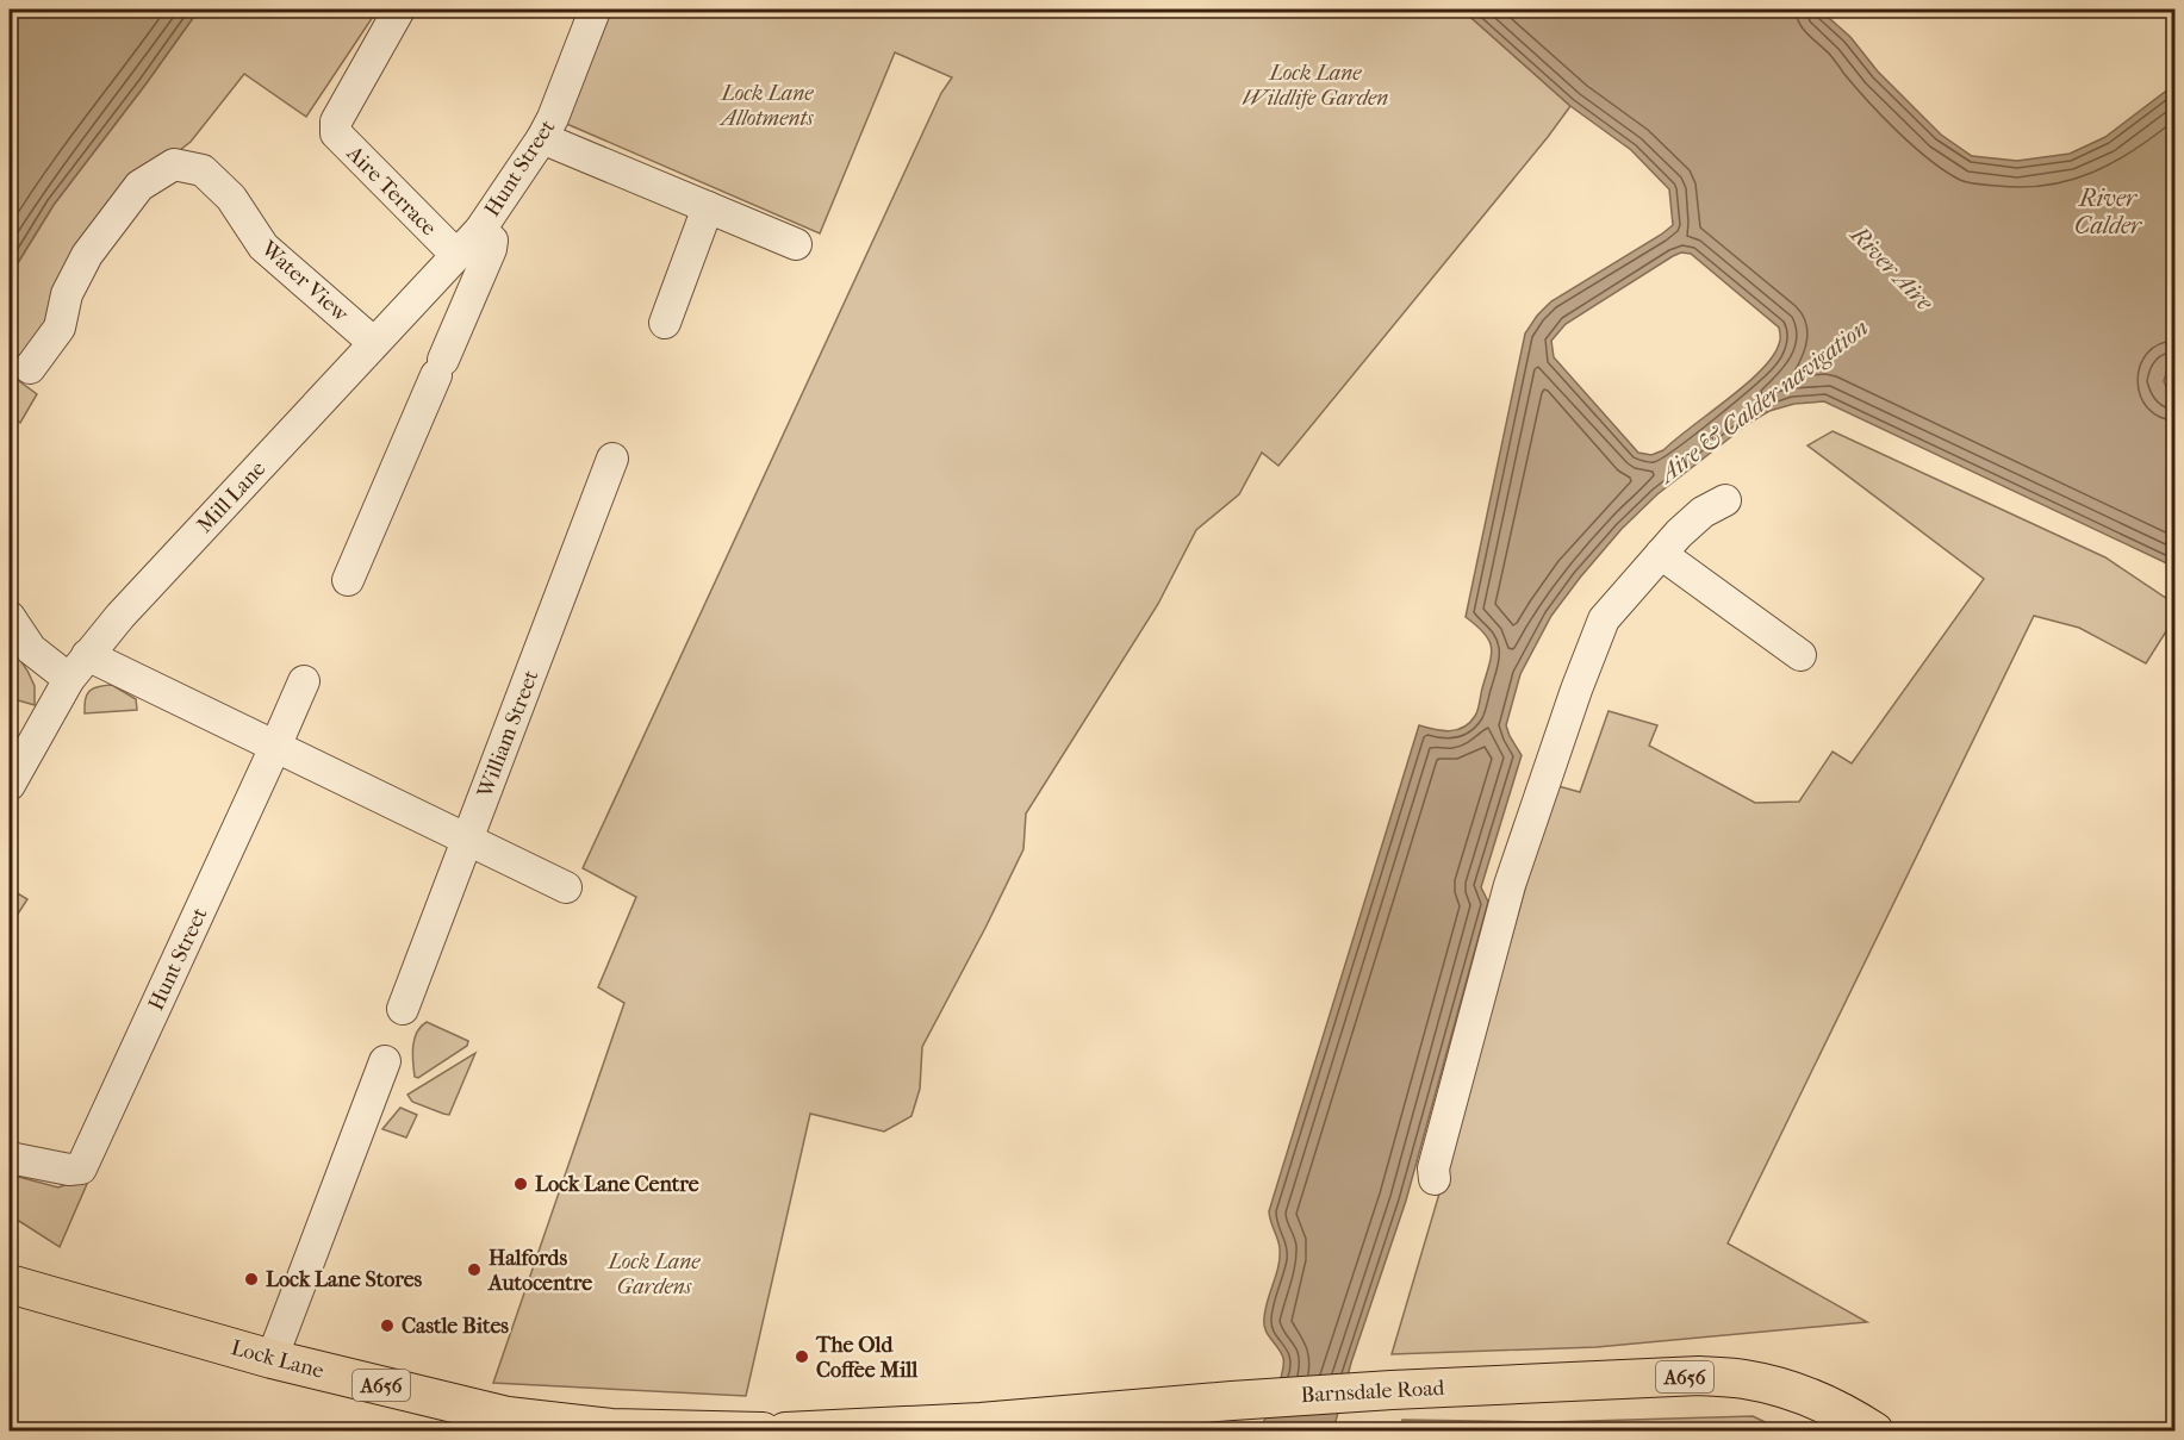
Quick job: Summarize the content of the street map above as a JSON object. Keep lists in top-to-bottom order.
{
  "streets": {
    "main road": ["Lock Lane", "A656", "Barnsdale Road"],
    "street": [
      "Hunt Street",
      "Aire Terrace",
      "Water View",
      "Mill Lane",
      "William Street"
    ]
  },
  "crossings": [
    ["Hunt Street", "Mill Lane"],
    ["Aire Terrace", "Mill Lane"],
    ["Water View", "Mill Lane"]
  ],
  "water": ["River Calder", "River Aire", "Aire & Calder navigation"],
  "parks": ["Lock Lane Wildlife Garden", "Lock Lane Allotments", "Lock Lane Gardens"],
  "places": [
    "Lock Lane Centre",
    "Halfords Autocentre",
    "Lock Lane Stores",
    "Castle Bites",
    "The Old Coffee Mill"
  ]
}
